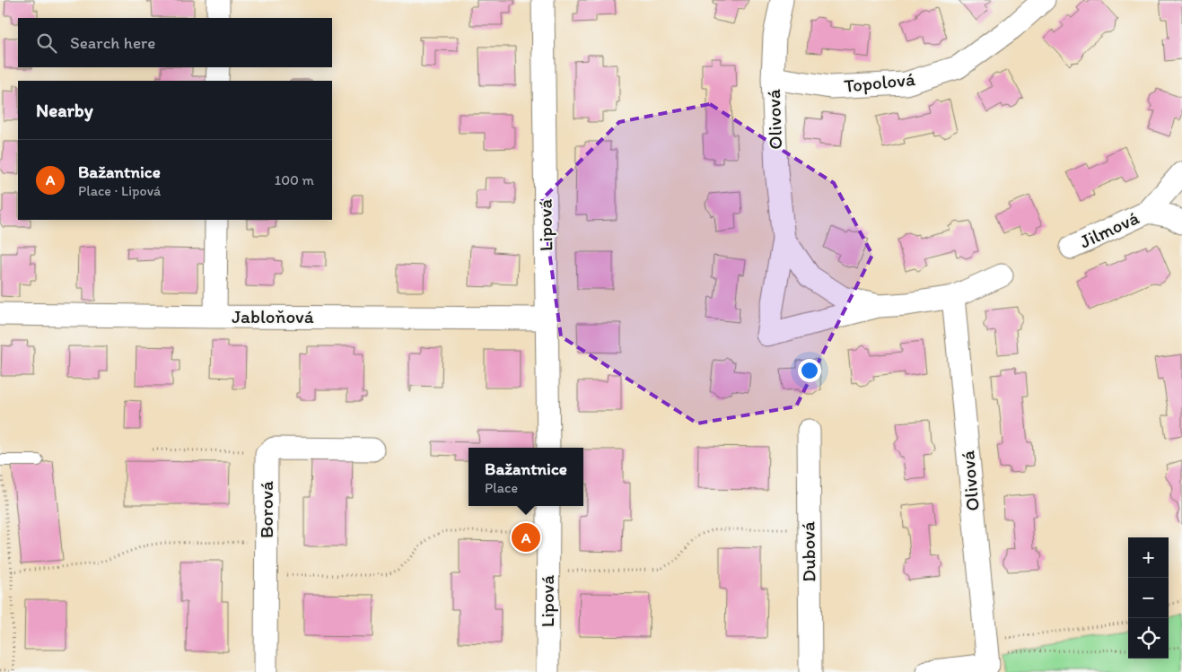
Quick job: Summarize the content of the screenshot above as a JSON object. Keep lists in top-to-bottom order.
{
  "streets": {
    "street": [
      "Topolová",
      "Olivová",
      "Lipová",
      "Jilmová",
      "Jabloňová",
      "Borová",
      "Dubová"
    ]
  },
  "crossings": [
    ["Topolová", "Olivová"],
    ["Lipová", "Jabloňová"]
  ],
  "page": {
    "search": "Search here",
    "heading": "Nearby",
    "list": [
      {
        "mark": "A",
        "name": "Bažantnice",
        "note": "Place · Lipová",
        "value": "100 m"
      }
    ],
    "popup": ["Bažantnice", "Place"],
    "pins": "A",
    "map_buttons": ["+", "−"]
  }
}
